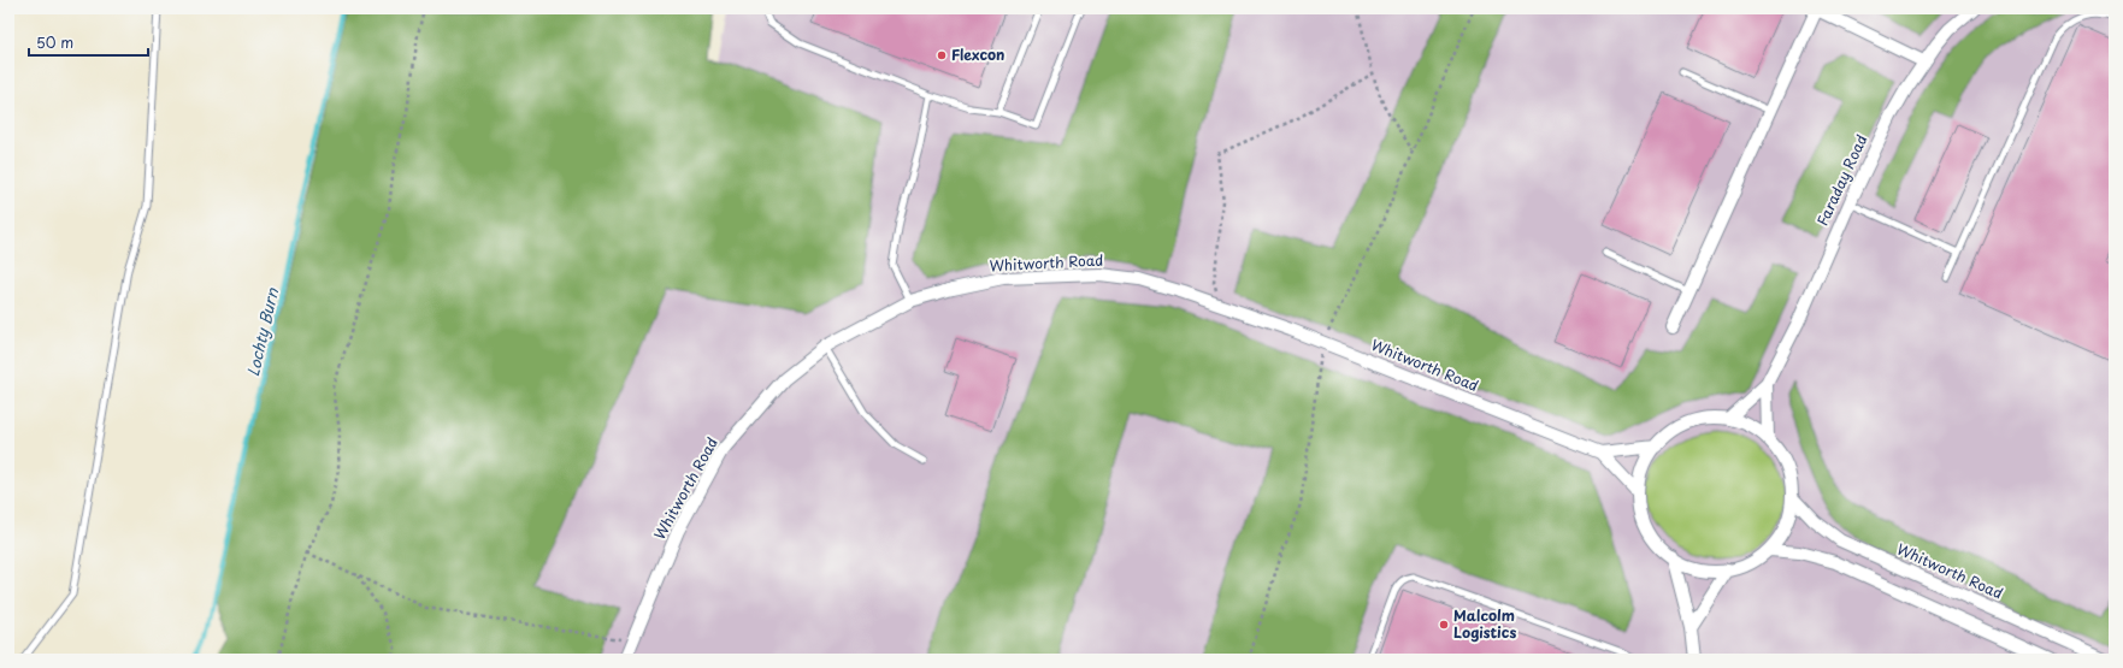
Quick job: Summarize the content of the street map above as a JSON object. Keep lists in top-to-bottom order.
{
  "streets": {
    "street": ["Faraday Road", "Whitworth Road"]
  },
  "crossings": [
    ["Faraday Road", "Whitworth Road"]
  ],
  "water": ["Lochty Burn"],
  "places": ["Flexcon", "Malcolm Logistics"],
  "scale_bar": "50 m"
}
